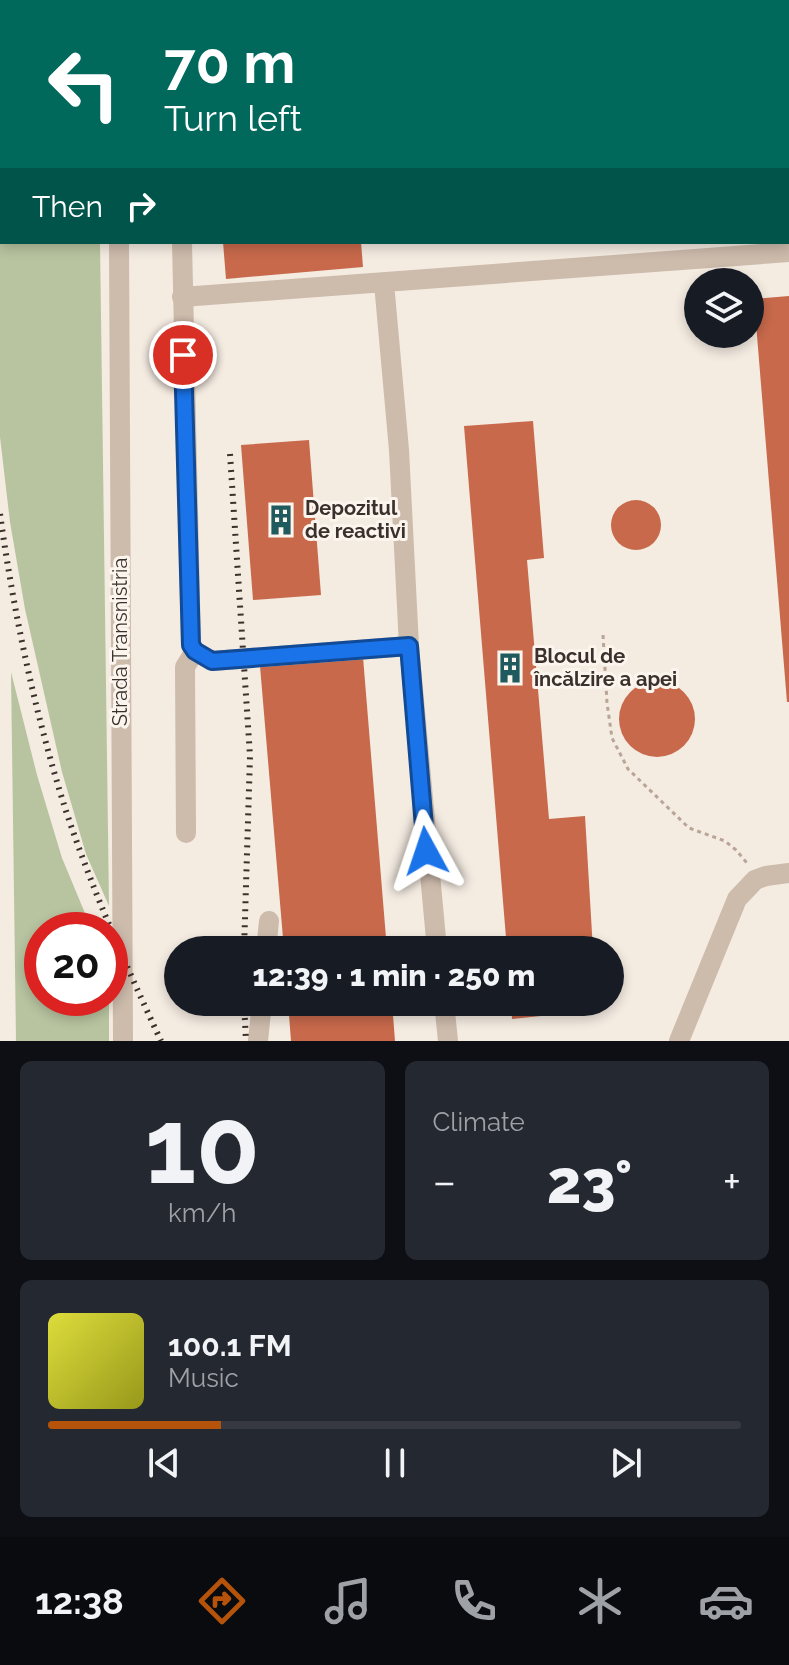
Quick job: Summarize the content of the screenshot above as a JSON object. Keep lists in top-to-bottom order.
{
  "streets": {
    "street": ["Strada Transnistria"]
  },
  "places": {
    "building": ["Depozitul de reaсtivi", "Blocul de încălzire a apei"]
  },
  "page": {
    "turn": ["70 m", "Turn left"],
    "then": "Then",
    "limit": "20",
    "trip": "12:39 · 1 min · 250 m",
    "tile": [
      ["10", "km/h"],
      "Climate"
    ],
    "heat": ["−", "23°", "+"],
    "song": ["100.1 FM", "Music"],
    "tabs": "12:38"
  }
}
